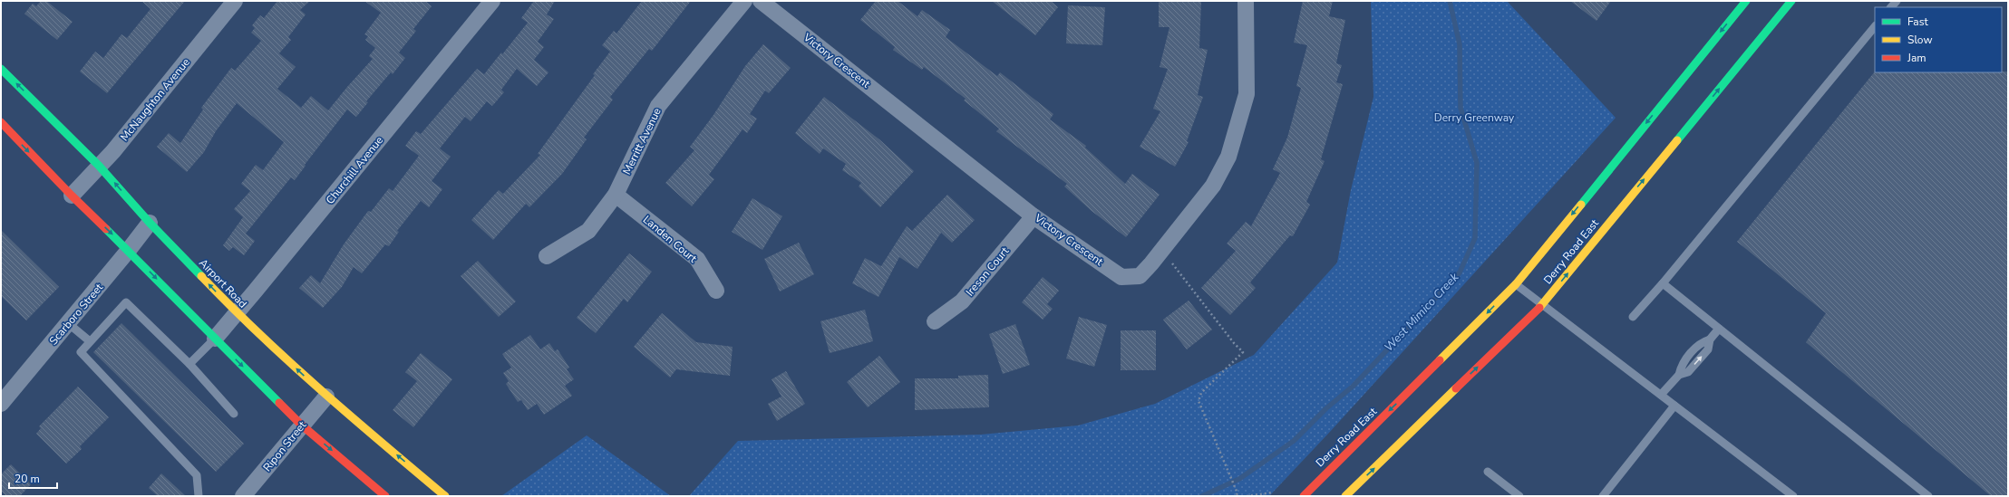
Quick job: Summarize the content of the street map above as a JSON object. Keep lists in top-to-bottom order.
{
  "streets": {
    "main road": ["Derry Road East", "Airport Road"],
    "street": [
      "Victory Crescent",
      "McNaughton Avenue",
      "Merritt Avenue",
      "Churchill Avenue",
      "Landen Court",
      "Ireson Court",
      "Scarboro Street",
      "Ripon Street"
    ]
  },
  "crossings": [
    ["Victory Crescent", "Ireson Court"],
    ["McNaughton Avenue", "Airport Road"],
    ["Merritt Avenue", "Landen Court"],
    ["Churchill Avenue", "Airport Road"],
    ["Airport Road", "Scarboro Street"],
    ["Airport Road", "Ripon Street"]
  ],
  "water": ["West Mimico Creek"],
  "parks": ["Derry Greenway"],
  "legend": ["Fast", "Slow", "Jam"],
  "scale_bar": "20 m"
}
